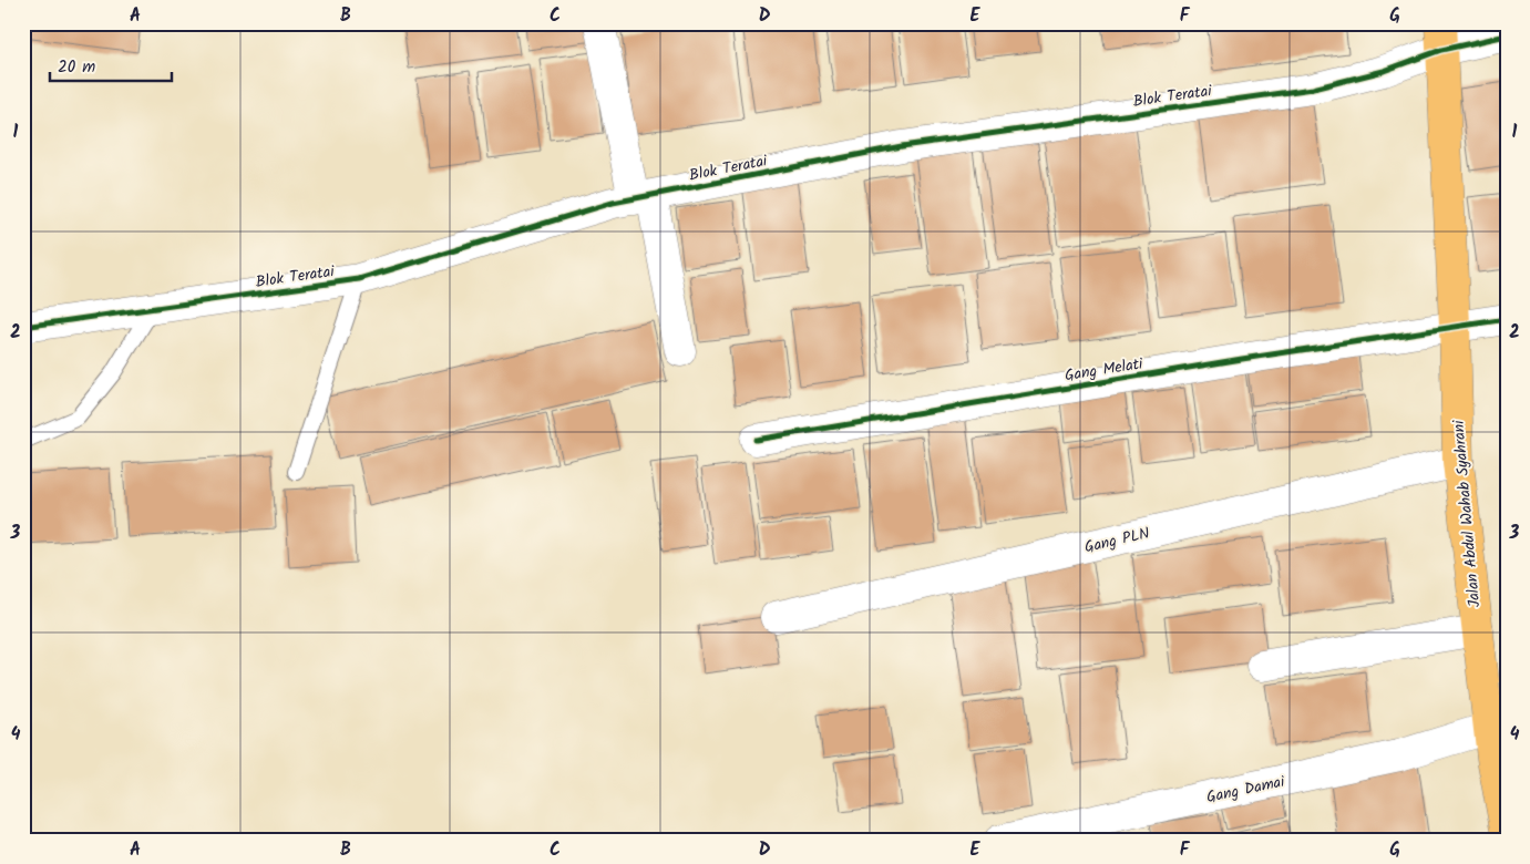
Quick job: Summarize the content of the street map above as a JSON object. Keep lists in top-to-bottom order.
{
  "streets": {
    "highway": ["Jalan Abdul Wahab Syahrani"],
    "street": [
      "Blok Teratai",
      "Gang Melati",
      "Gang PLN",
      "Gang Damai"
    ]
  },
  "crossings": [
    ["Blok Teratai", "Jalan Abdul Wahab Syahrani"],
    ["Gang Melati", "Jalan Abdul Wahab Syahrani"],
    ["Jalan Abdul Wahab Syahrani", "Gang PLN"],
    ["Jalan Abdul Wahab Syahrani", "Gang Damai"]
  ],
  "scale_bar": "20 m",
  "grid": {
    "columns": [
      "A",
      "B",
      "C",
      "D",
      "E",
      "F",
      "G"
    ],
    "rows": [
      "1",
      "2",
      "3",
      "4"
    ]
  }
}
